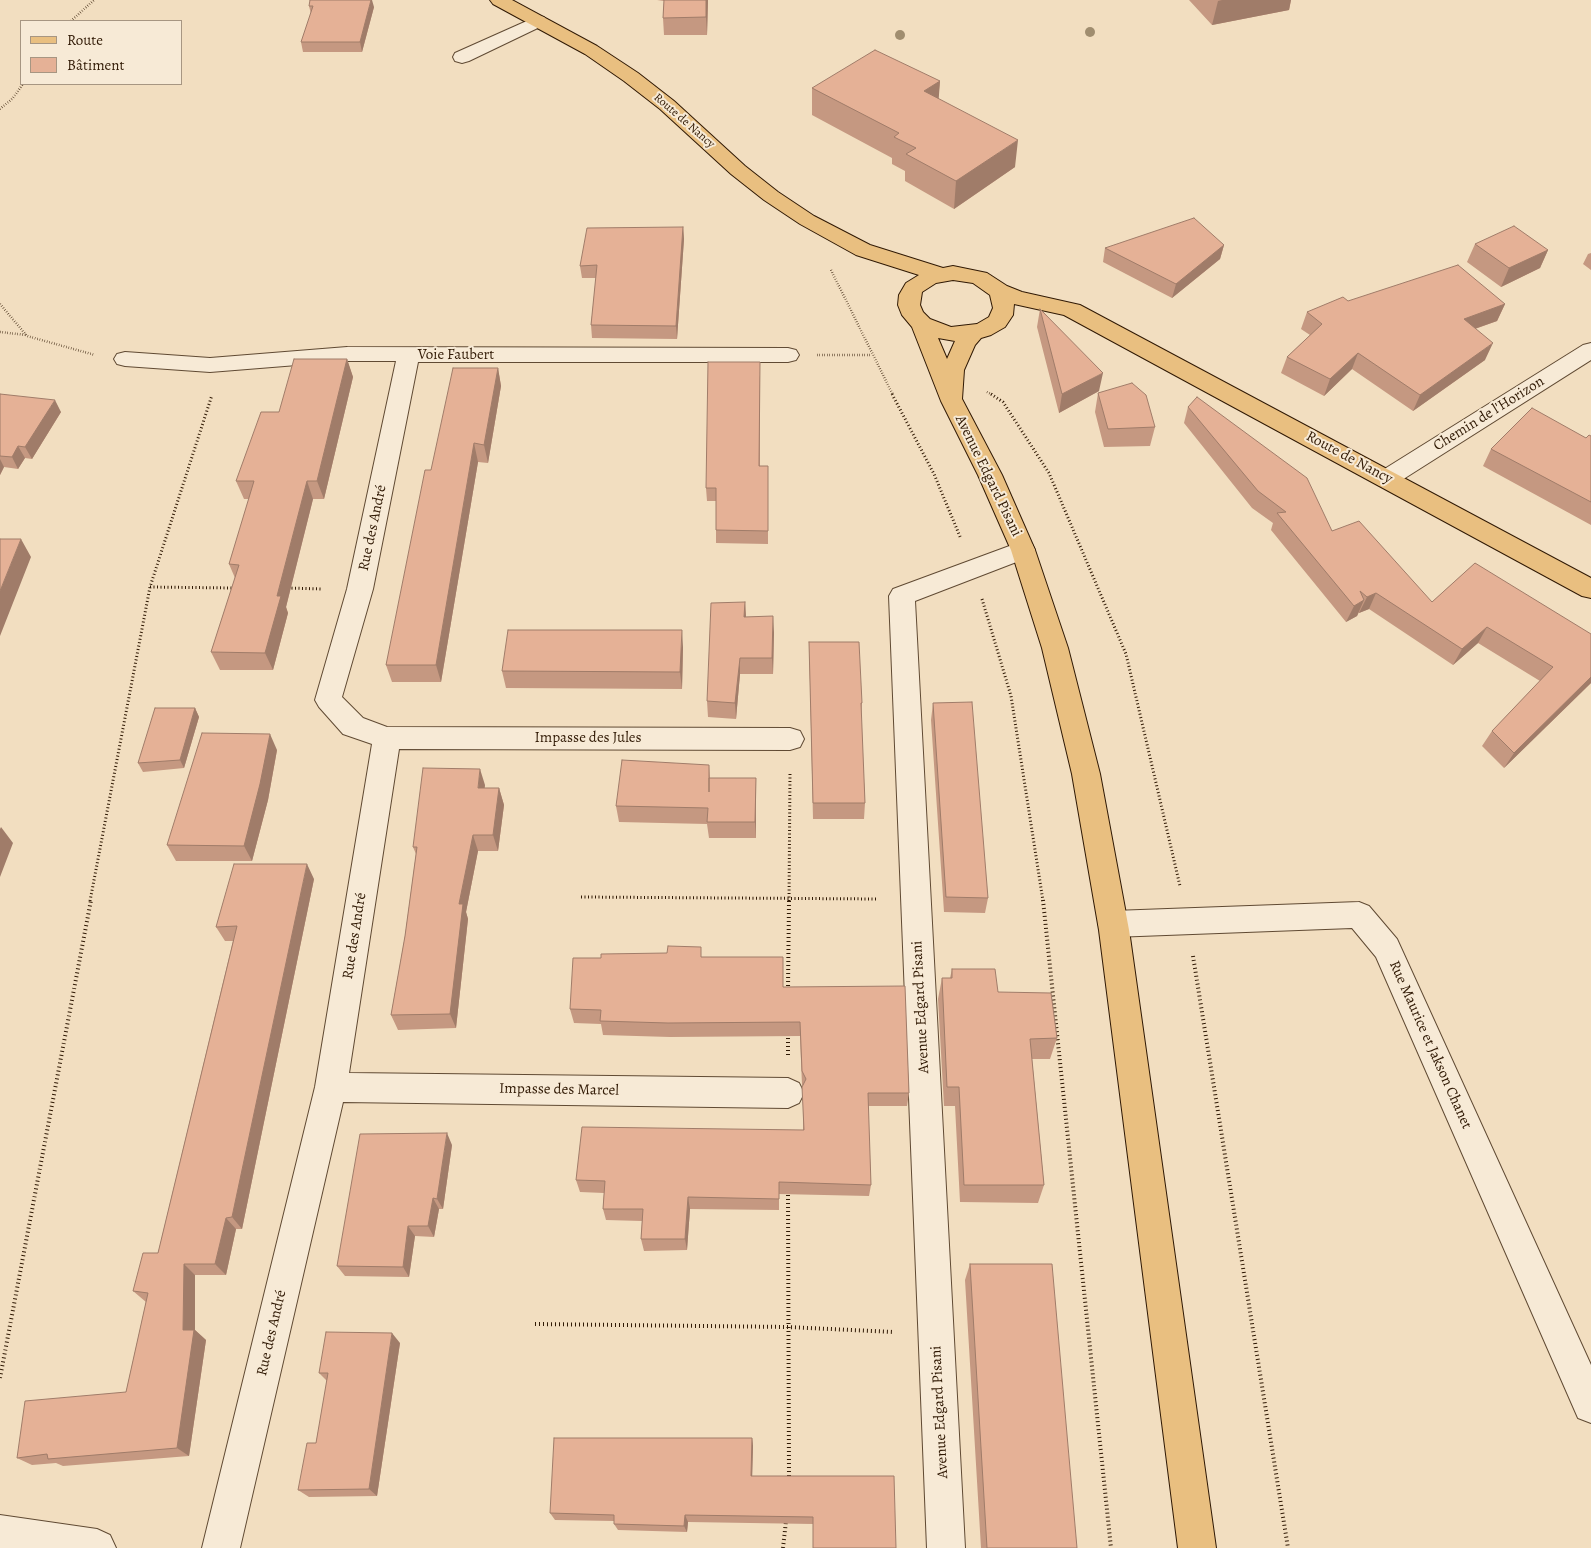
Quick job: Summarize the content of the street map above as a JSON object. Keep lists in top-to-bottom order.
{
  "streets": {
    "main road": ["Route de Nancy", "Avenue Edgard Pisani"],
    "street": [
      "Voie Faubert",
      "Chemin de l'Horizon",
      "Rue des André",
      "Impasse des Jules",
      "Rue Maurice et Jakson Chanet",
      "Impasse des Marcel"
    ]
  },
  "crossings": [
    ["Route de Nancy", "Chemin de l'Horizon"],
    ["Route de Nancy", "Avenue Edgard Pisani"],
    ["Voie Faubert", "Rue des André"],
    ["Avenue Edgard Pisani", "Rue Maurice et Jakson Chanet"],
    ["Rue des André", "Impasse des Jules"],
    ["Rue des André", "Impasse des Marcel"]
  ],
  "legend": ["Route", "Bâtiment"]
}
